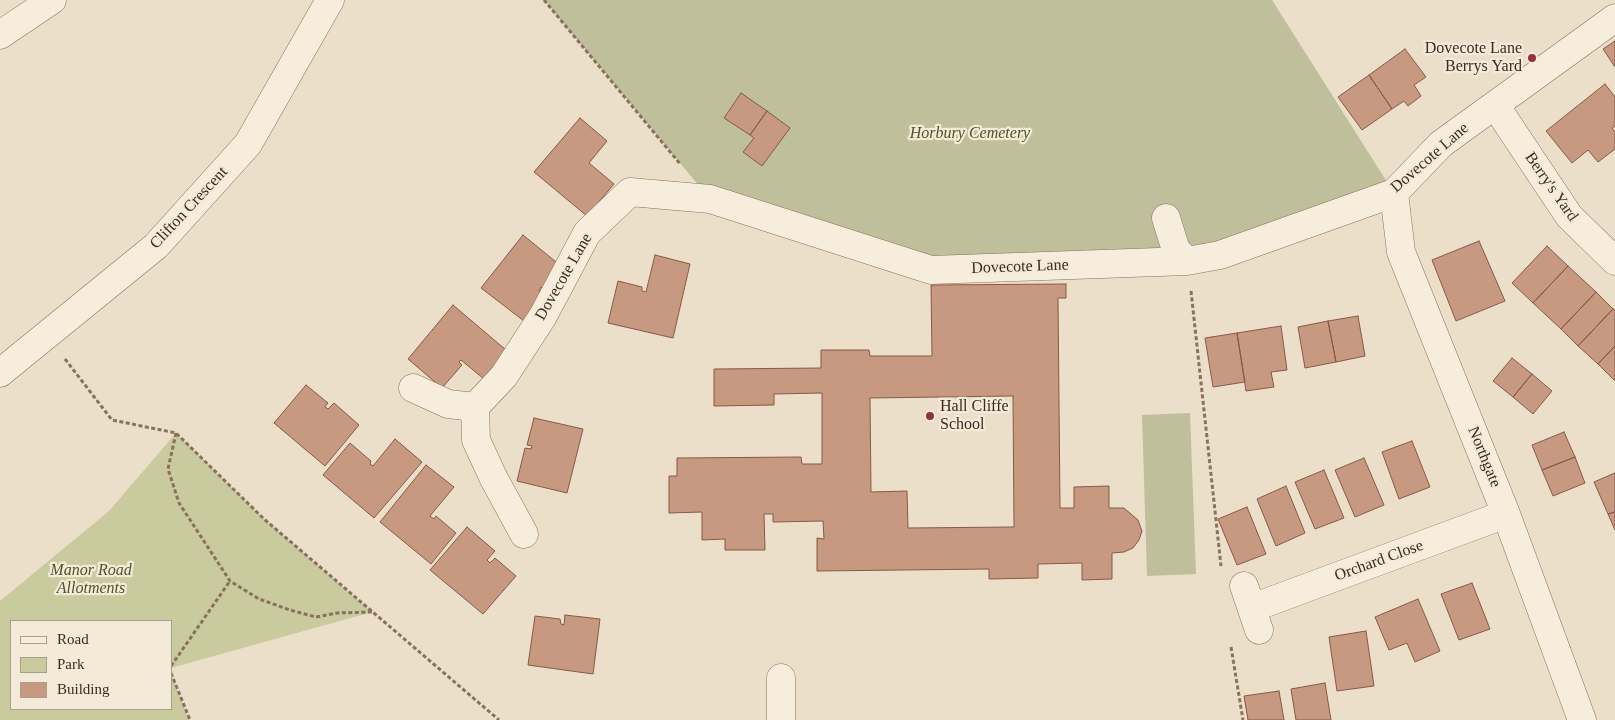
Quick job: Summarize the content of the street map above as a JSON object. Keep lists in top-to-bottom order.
{
  "streets": {
    "street": [
      "Dovecote Lane",
      "Berry's Yard",
      "Clifton Crescent",
      "Northgate",
      "Orchard Close"
    ]
  },
  "crossings": [
    ["Dovecote Lane", "Berry's Yard"],
    ["Dovecote Lane", "Northgate"],
    ["Northgate", "Orchard Close"]
  ],
  "parks": ["Horbury Cemetery", "Manor Road Allotments"],
  "places": ["Dovecote Lane Berrys Yard", "Hall Cliffe School"],
  "legend": ["Road", "Park", "Building"]
}
